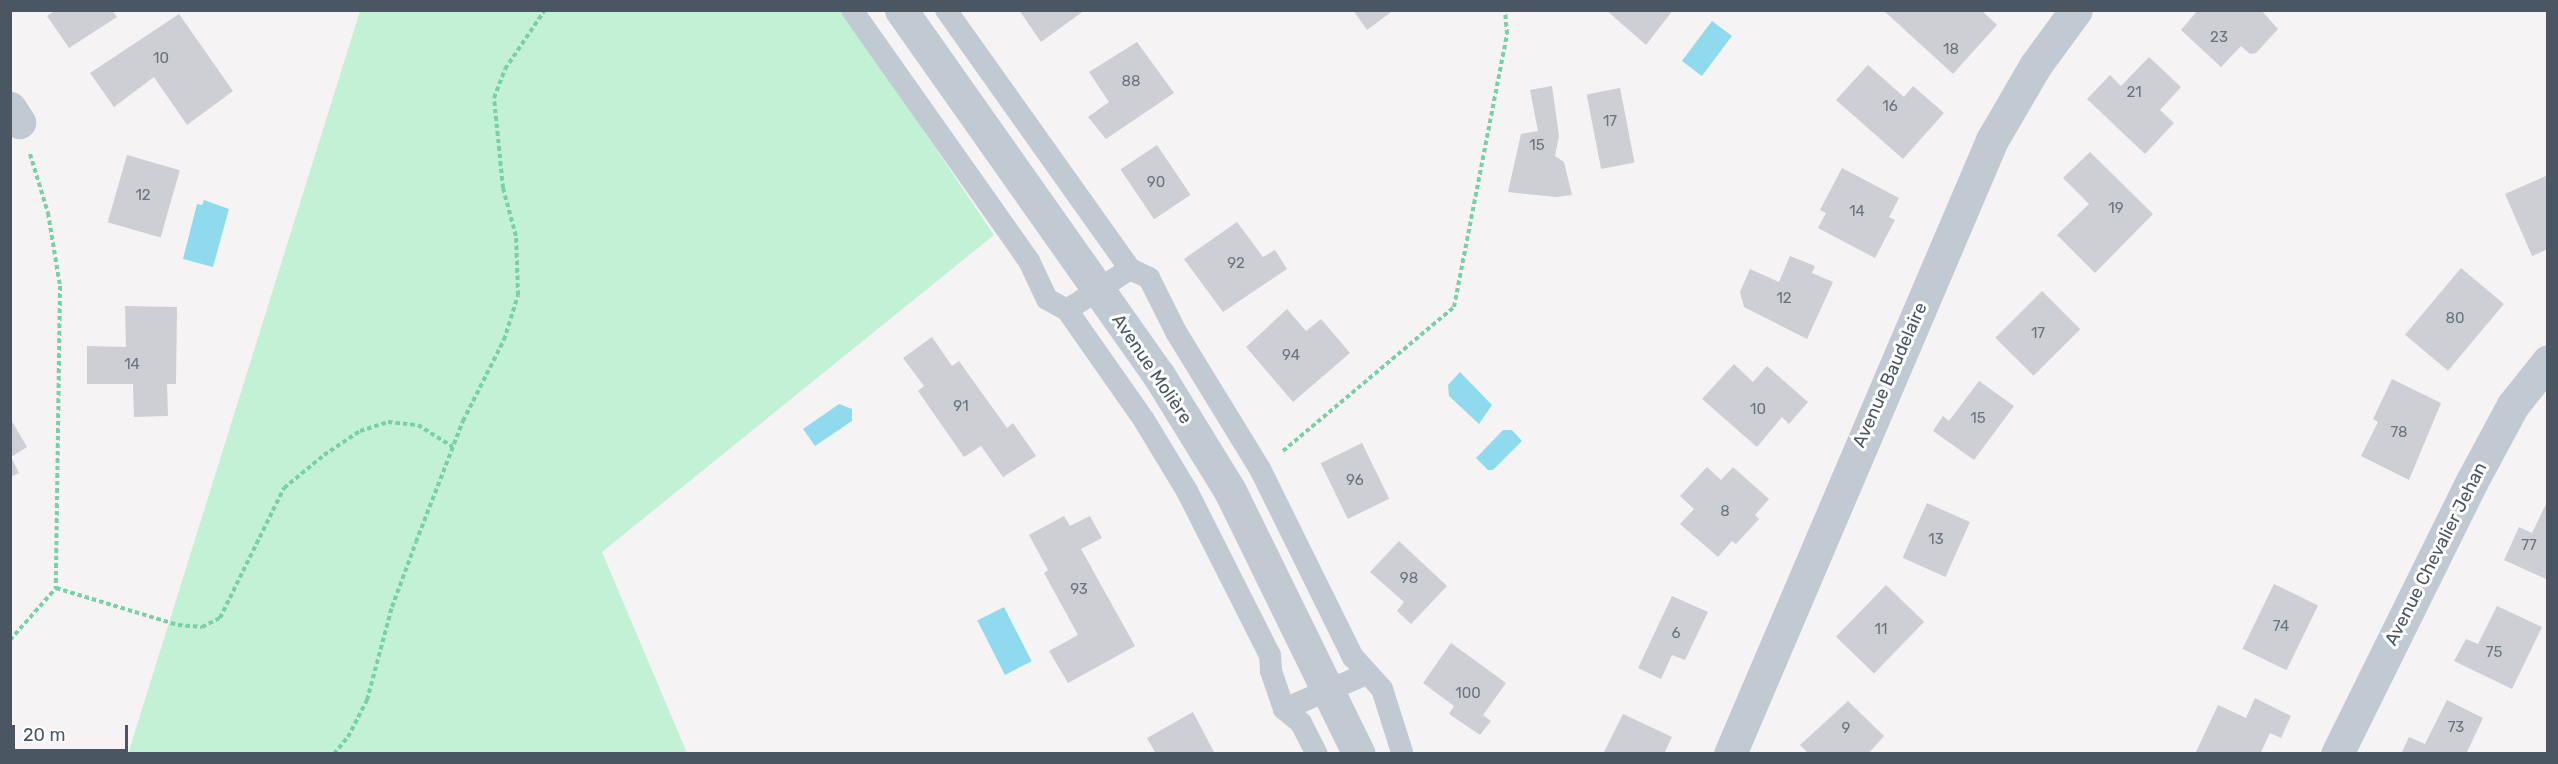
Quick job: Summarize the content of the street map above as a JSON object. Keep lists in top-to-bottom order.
{
  "streets": {
    "street": ["Avenue Molière", "Avenue Baudelaire", "Avenue Chevalier Jehan"]
  },
  "house_numbers": [
    "23",
    "18",
    "10",
    "88",
    "21",
    "16",
    "17",
    "15",
    "90",
    "12",
    "19",
    "14",
    "92",
    "12",
    "80",
    "17",
    "94",
    "14",
    "91",
    "10",
    "15",
    "78",
    "96",
    "8",
    "13",
    "77",
    "98",
    "93",
    "74",
    "11",
    "6",
    "75",
    "100",
    "73",
    "9"
  ],
  "scale_bar": "20 m"
}
